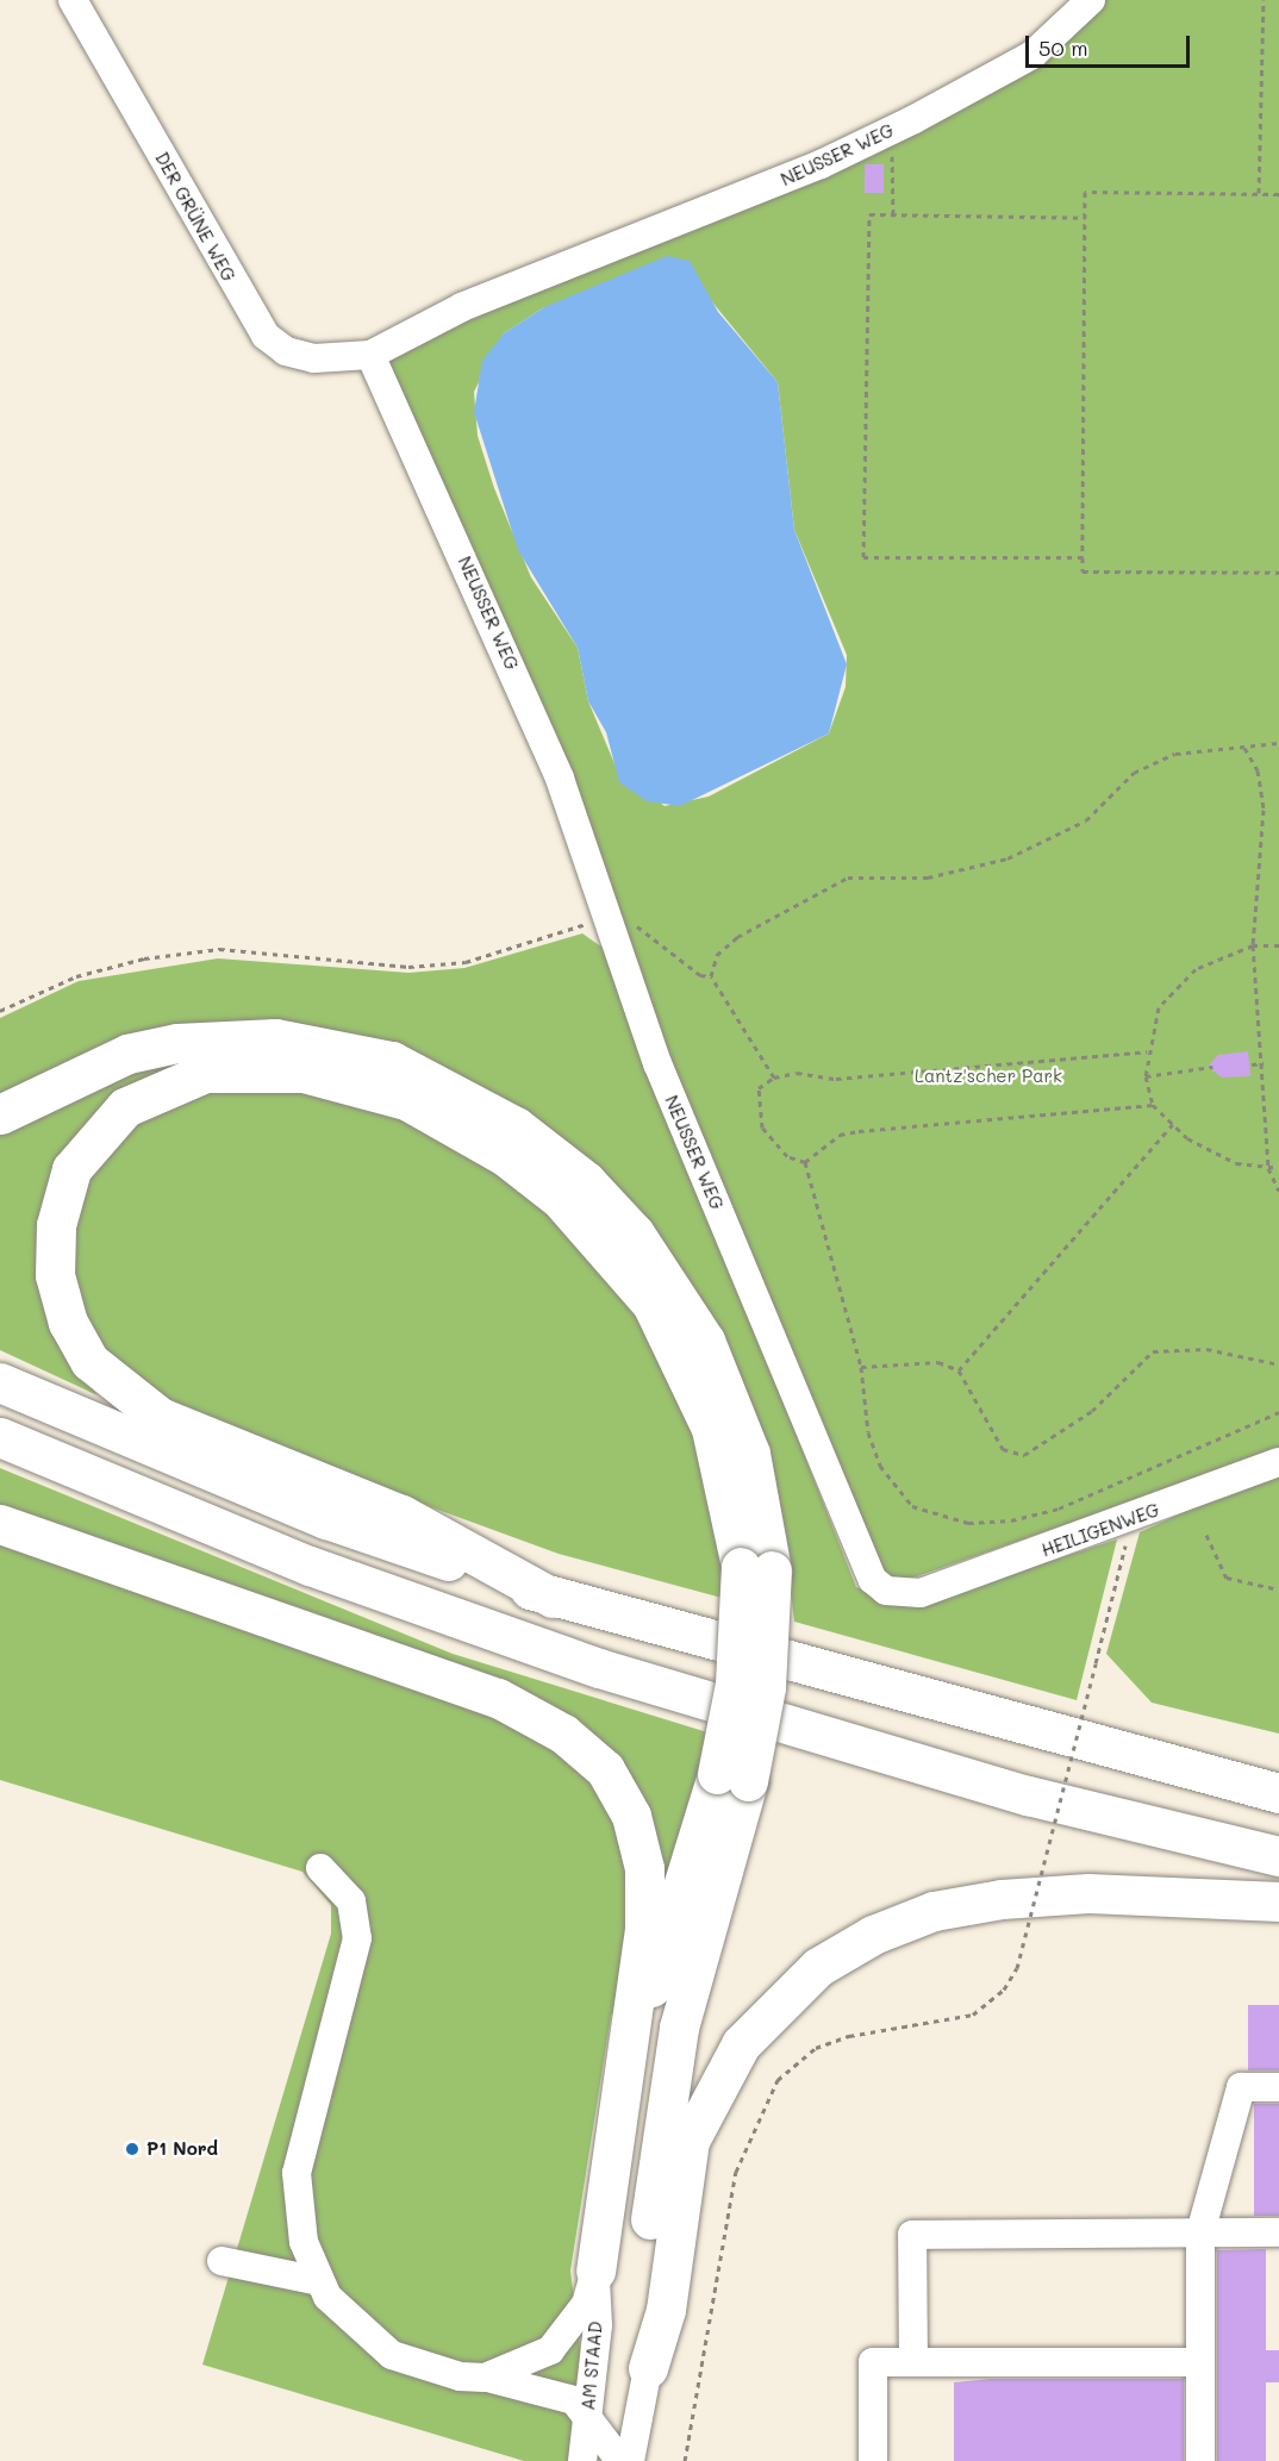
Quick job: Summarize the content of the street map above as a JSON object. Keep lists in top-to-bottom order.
{
  "streets": {
    "street": [
      "NEUSSER WEG",
      "DER GRÜNE WEG",
      "HEILIGENWEG",
      "AM STAAD"
    ]
  },
  "crossings": [
    ["NEUSSER WEG", "DER GRÜNE WEG"],
    ["NEUSSER WEG", "HEILIGENWEG"]
  ],
  "parks": ["Lantz'scher Park"],
  "places": ["P1 Nord"],
  "scale_bar": "50 m"
}
